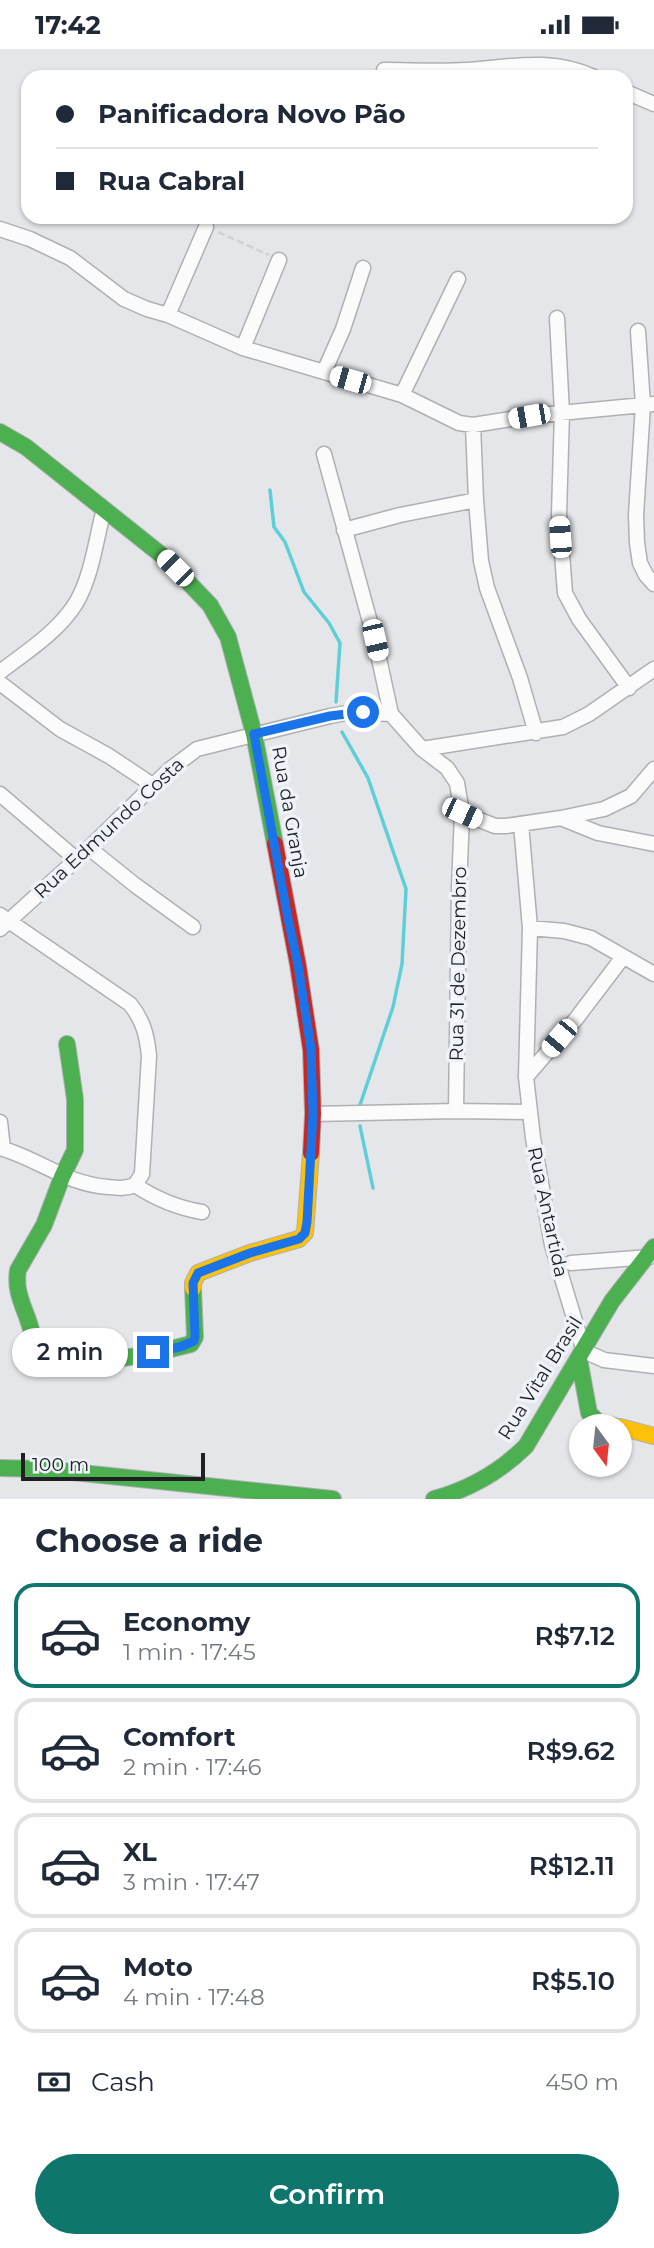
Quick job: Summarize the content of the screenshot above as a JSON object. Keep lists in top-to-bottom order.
{
  "streets": {
    "street": [
      "Rua da Granja",
      "Rua Edmundo Costa",
      "Rua 31 de Dezembro",
      "Rua Antartida",
      "Rua Vital Brasil"
    ]
  },
  "crossings": [
    ["Rua da Granja", "Rua Edmundo Costa"],
    ["Rua Edmundo Costa", "Rua 31 de Dezembro"],
    ["Rua Antartida", "Rua Vital Brasil"]
  ],
  "scale_bar": "100 m",
  "north": "bottom",
  "page": {
    "status": "17:42",
    "banner": ["Panificadora Novo Pão", "Rua Cabral"],
    "bubble": "2 min",
    "scale": "100 m",
    "heading": "Choose a ride",
    "list": [
      {
        "name": "Economy",
        "note": "1 min · 17:45",
        "value": "R$7.12"
      },
      {
        "name": "Comfort",
        "note": "2 min · 17:46",
        "value": "R$9.62"
      },
      {
        "name": "XL",
        "note": "3 min · 17:47",
        "value": "R$12.11"
      },
      {
        "name": "Moto",
        "note": "4 min · 17:48",
        "value": "R$5.10"
      }
    ],
    "pay": ["Cash", "450 m"],
    "buttons": "Confirm"
  }
}
